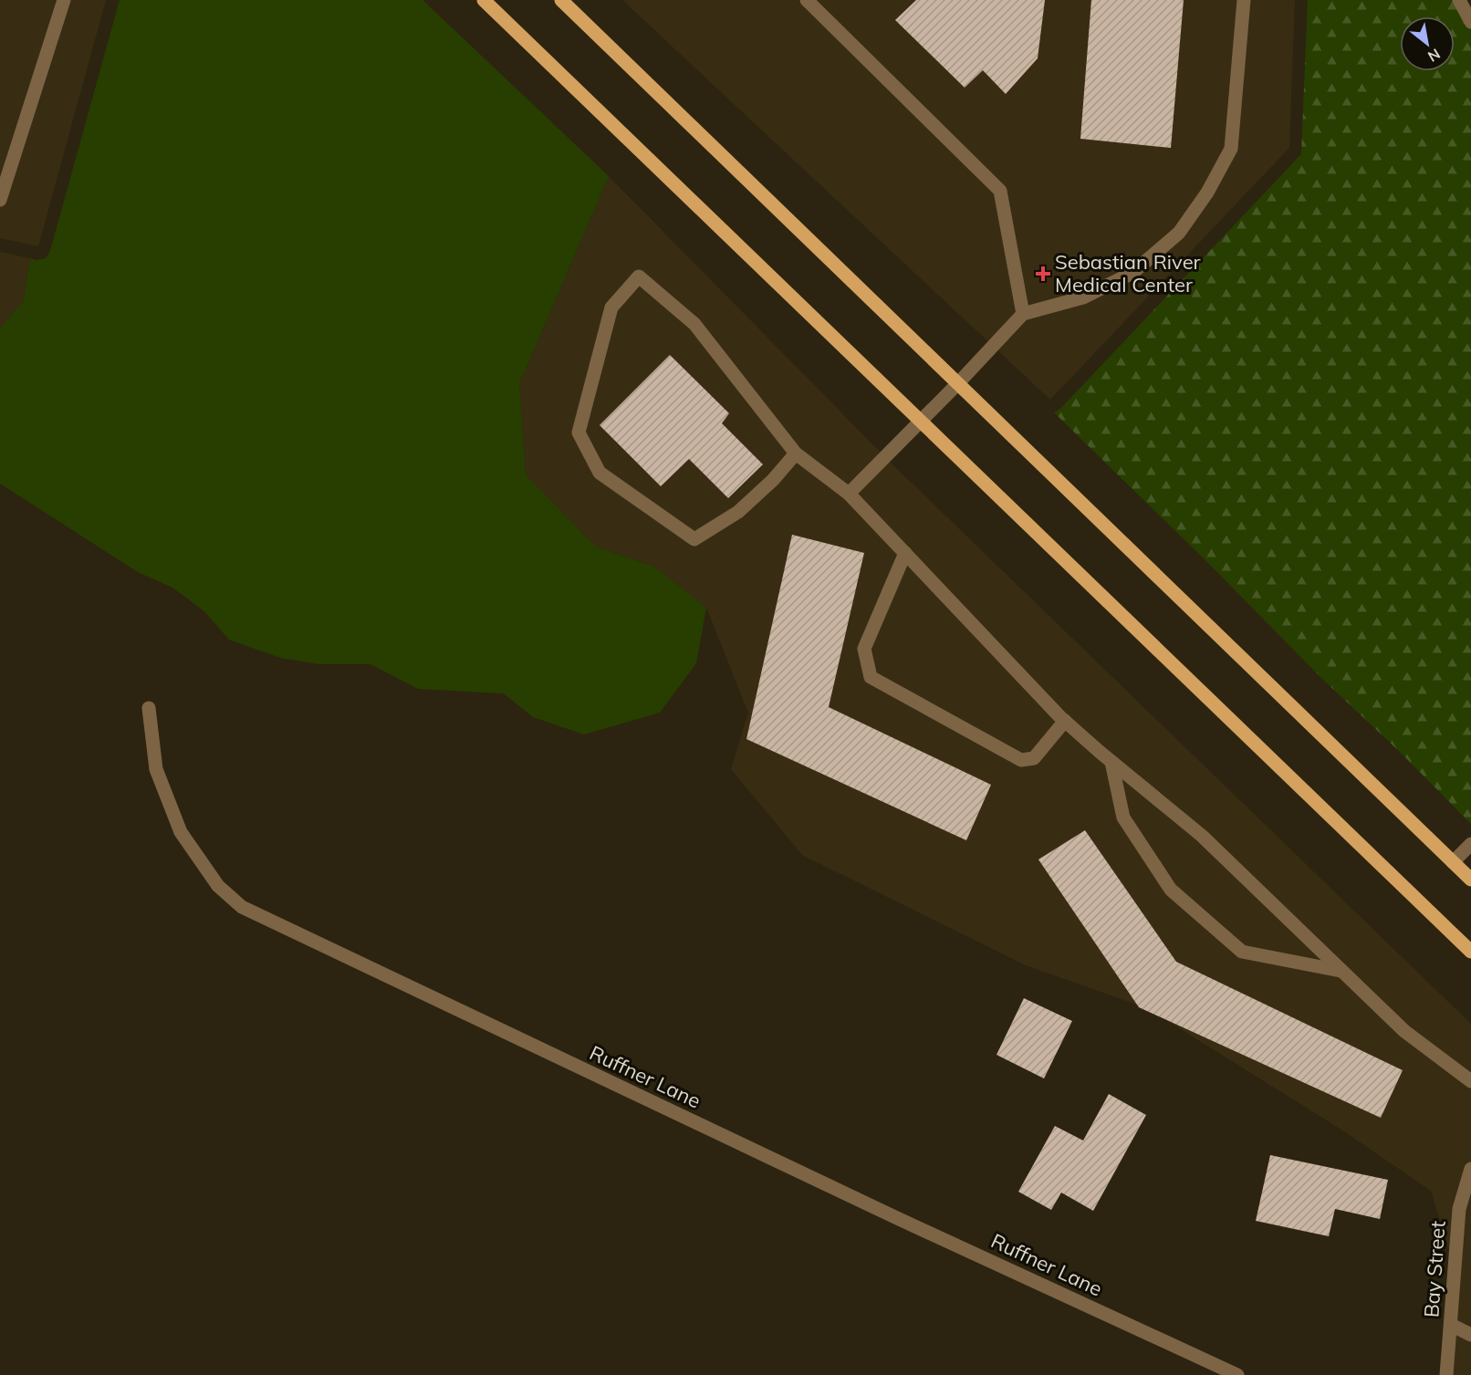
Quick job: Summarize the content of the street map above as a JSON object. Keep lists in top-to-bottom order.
{
  "streets": {
    "street": ["Ruffner Lane", "Bay Street"]
  },
  "places": {
    "health": ["Sebastian River Medical Center"]
  },
  "north": "bottom right"
}
